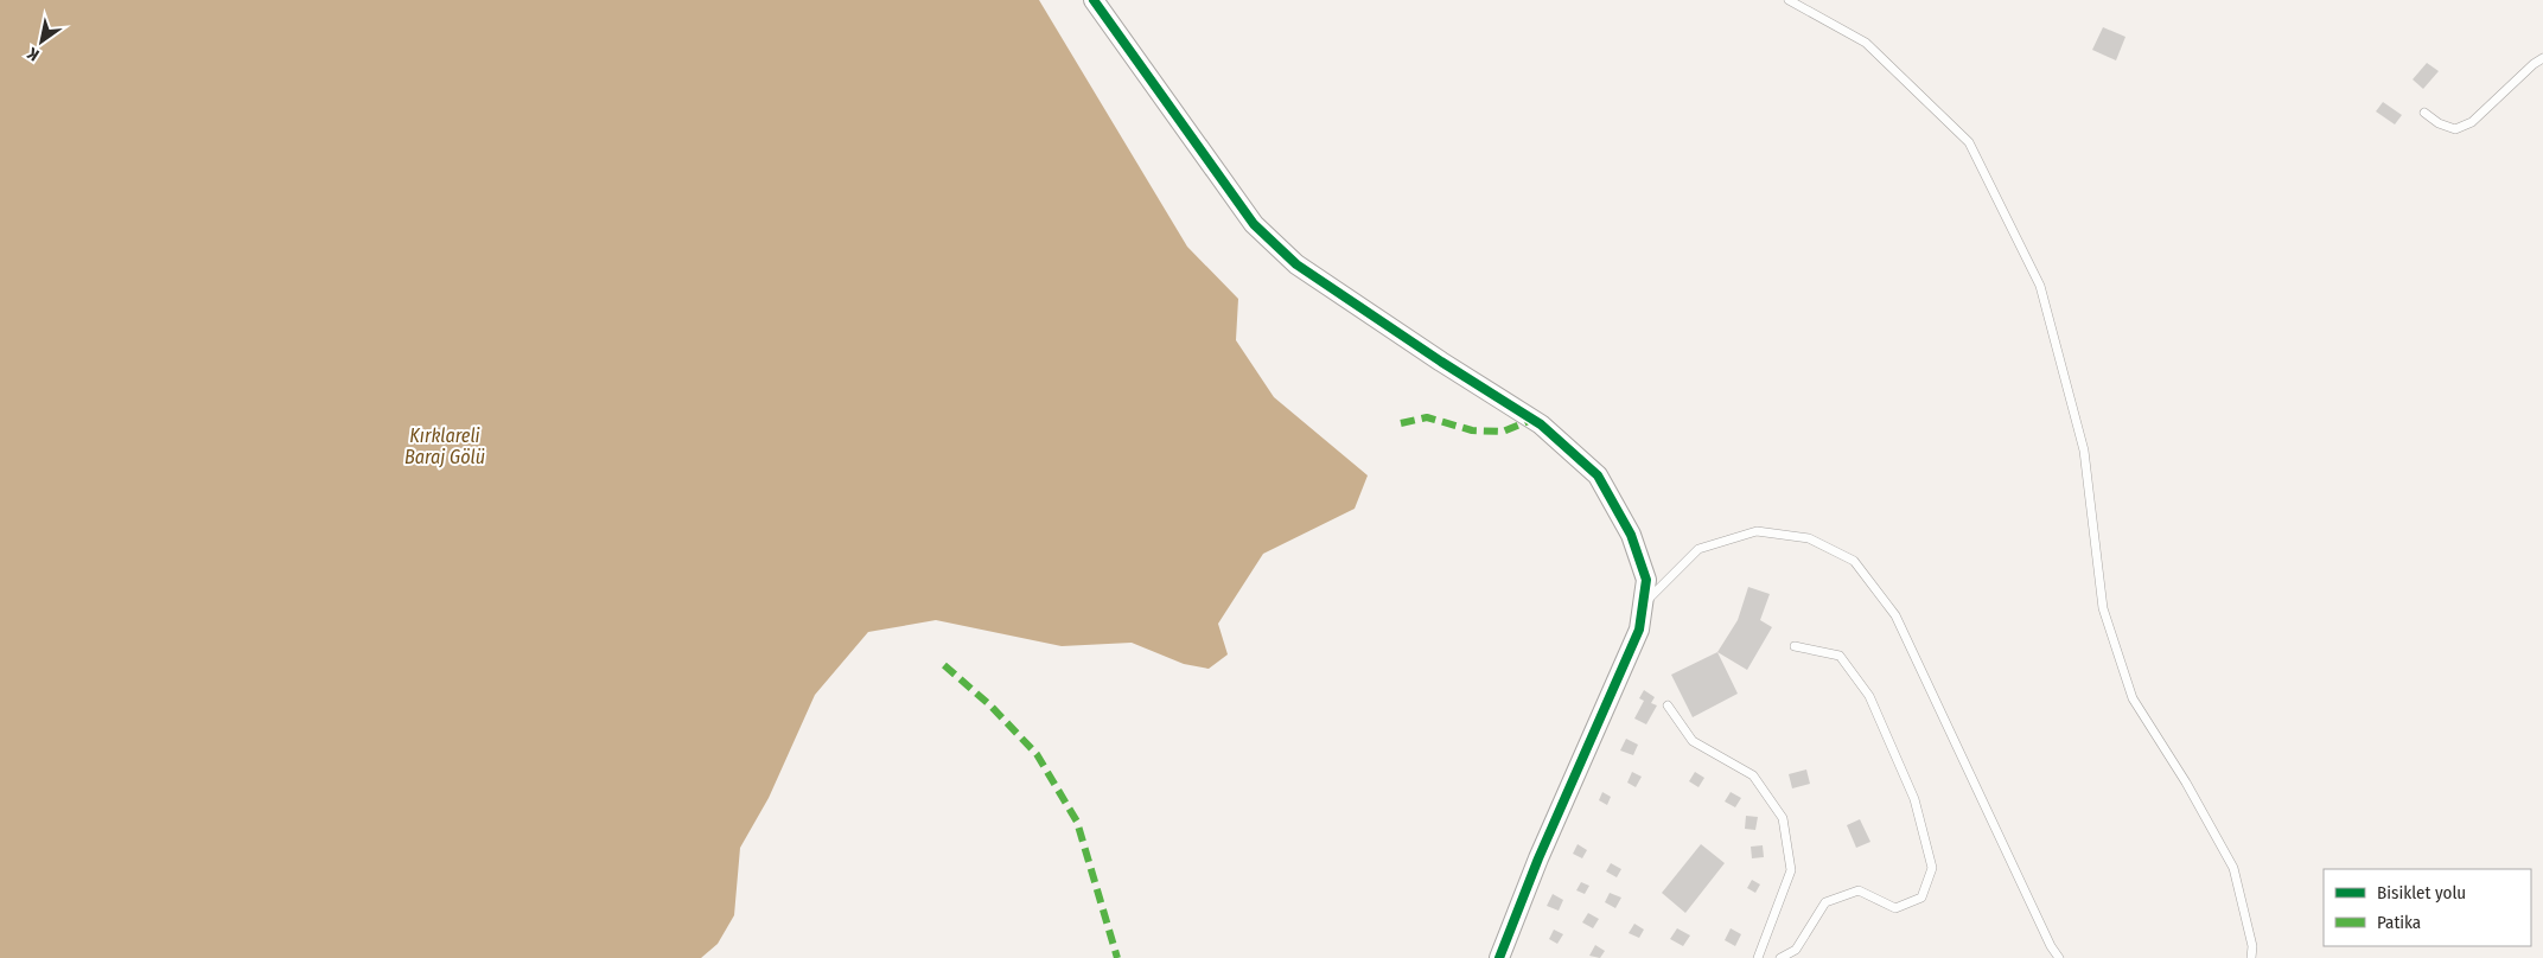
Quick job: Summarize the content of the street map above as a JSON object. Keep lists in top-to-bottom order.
{
  "water": ["Kırklareli Baraj Gölü"],
  "legend": ["Bisiklet yolu", "Patika"],
  "north": "bottom left"
}
